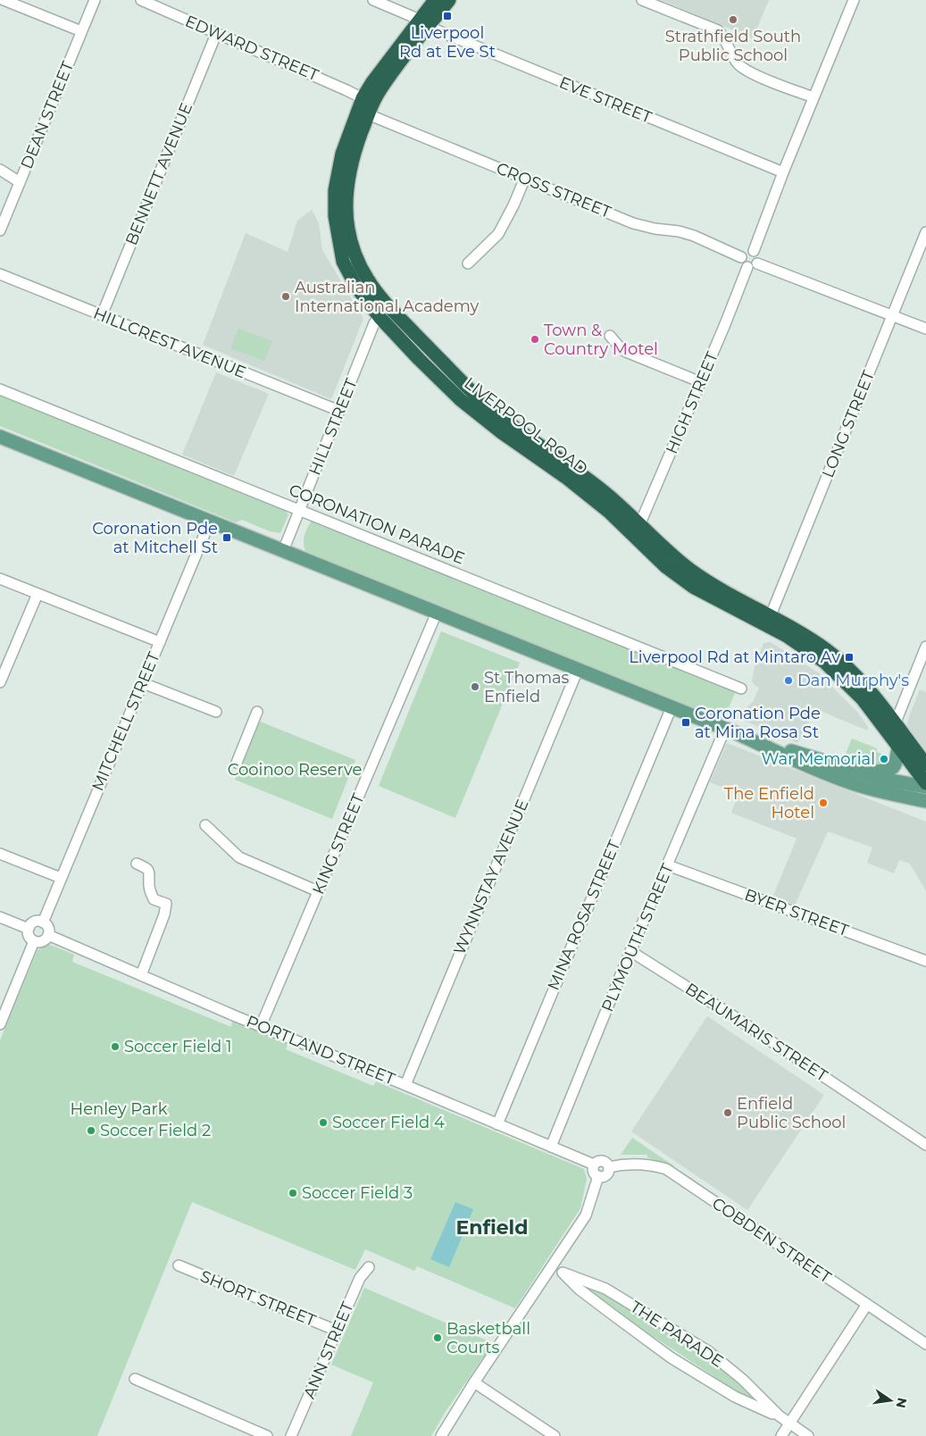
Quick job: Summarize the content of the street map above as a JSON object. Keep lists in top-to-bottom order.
{
  "streets": {
    "highway": ["LIVERPOOL ROAD"],
    "street": [
      "EDWARD STREET",
      "EVE STREET",
      "DEAN STREET",
      "BENNETT AVENUE",
      "CROSS STREET",
      "HILLCREST AVENUE",
      "HIGH STREET",
      "LONG STREET",
      "HILL STREET",
      "CORONATION PARADE",
      "MITCHELL STREET",
      "KING STREET",
      "WYNNSTAY AVENUE",
      "BYER STREET",
      "MINA ROSA STREET",
      "PLYMOUTH STREET",
      "BEAUMARIS STREET",
      "PORTLAND STREET",
      "COBDEN STREET",
      "SHORT STREET",
      "THE PARADE",
      "ANN STREET"
    ]
  },
  "crossings": [
    ["EDWARD STREET", "BENNETT AVENUE"],
    ["EDWARD STREET", "LIVERPOOL ROAD"],
    ["EVE STREET", "LIVERPOOL ROAD"],
    ["BENNETT AVENUE", "HILLCREST AVENUE"],
    ["CROSS STREET", "HIGH STREET"],
    ["CROSS STREET", "LIVERPOOL ROAD"],
    ["HILLCREST AVENUE", "HILL STREET"],
    ["HIGH STREET", "LIVERPOOL ROAD"],
    ["LONG STREET", "LIVERPOOL ROAD"],
    ["LIVERPOOL ROAD", "HILL STREET"],
    ["HILL STREET", "CORONATION PARADE"],
    ["MITCHELL STREET", "PORTLAND STREET"],
    ["KING STREET", "PORTLAND STREET"],
    ["WYNNSTAY AVENUE", "PORTLAND STREET"],
    ["BYER STREET", "PLYMOUTH STREET"],
    ["MINA ROSA STREET", "PORTLAND STREET"],
    ["PLYMOUTH STREET", "BEAUMARIS STREET"],
    ["PLYMOUTH STREET", "PORTLAND STREET"],
    ["PORTLAND STREET", "COBDEN STREET"],
    ["SHORT STREET", "ANN STREET"]
  ],
  "districts": ["Enfield"],
  "parks": ["Cooinoo Reserve", "Henley Park"],
  "places": {
    "transit": [
      "Liverpool Rd at Eve St",
      "Coronation Pde at Mitchell St",
      "Liverpool Rd at Mintaro Av",
      "Coronation Pde at Mina Rosa St"
    ],
    "other": [
      "Strathfield South Public School",
      "Australian International Academy",
      "Town & Country Motel",
      "Dan Murphy's",
      "St Thomas Enfield",
      "War Memorial",
      "The Enfield Hotel",
      "Soccer Field 1",
      "Enfield Public School",
      "Soccer Field 4",
      "Soccer Field 2",
      "Soccer Field 3",
      "Basketball Courts"
    ]
  },
  "north": "right"
}
